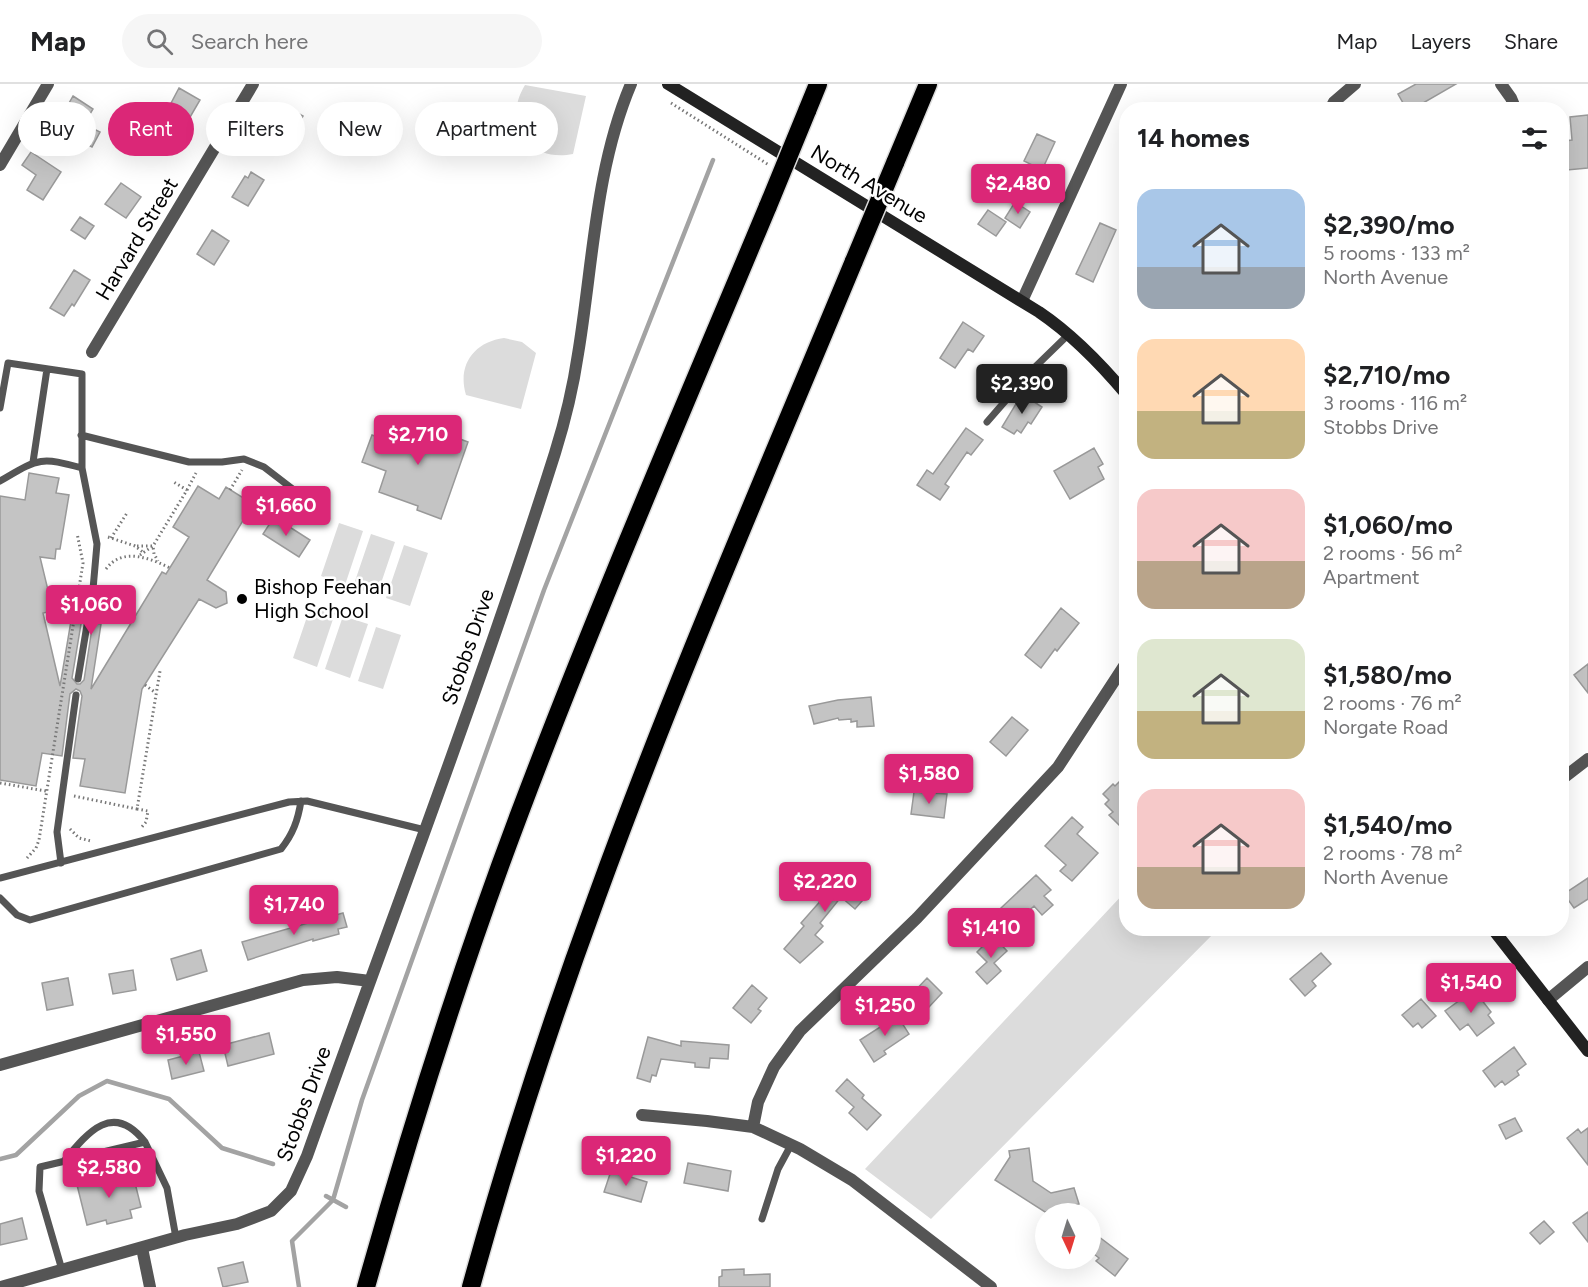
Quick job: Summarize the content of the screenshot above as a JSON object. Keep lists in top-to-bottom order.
{
  "streets": {
    "main road": ["North Avenue"],
    "street": ["Harvard Street", "Stobbs Drive"]
  },
  "places": ["Bishop Feehan High School"],
  "north": "bottom",
  "page": {
    "header": "Map",
    "search": "Search here",
    "nav": ["Map", "Layers", "Share"],
    "chip": [
      "Buy",
      "Rent",
      "Filters",
      "New",
      "Apartment"
    ],
    "heading": "14 homes",
    "price": [
      "$2,480",
      "$2,390",
      "$2,710",
      "$1,660",
      "$1,060",
      "$1,580",
      "$2,220",
      "$1,740",
      "$1,410",
      "$1,540",
      "$1,250",
      "$1,550",
      "$1,220",
      "$2,580"
    ],
    "list": [
      {
        "name": "$2,390/mo",
        "note": "5 rooms · 133 m² · North Avenue"
      },
      {
        "name": "$2,710/mo",
        "note": "3 rooms · 116 m² · Stobbs Drive"
      },
      {
        "name": "$1,060/mo",
        "note": "2 rooms · 56 m² · Apartment"
      },
      {
        "name": "$1,580/mo",
        "note": "2 rooms · 76 m² · Norgate Road"
      },
      {
        "name": "$1,540/mo",
        "note": "2 rooms · 78 m² · North Avenue"
      }
    ]
  }
}
